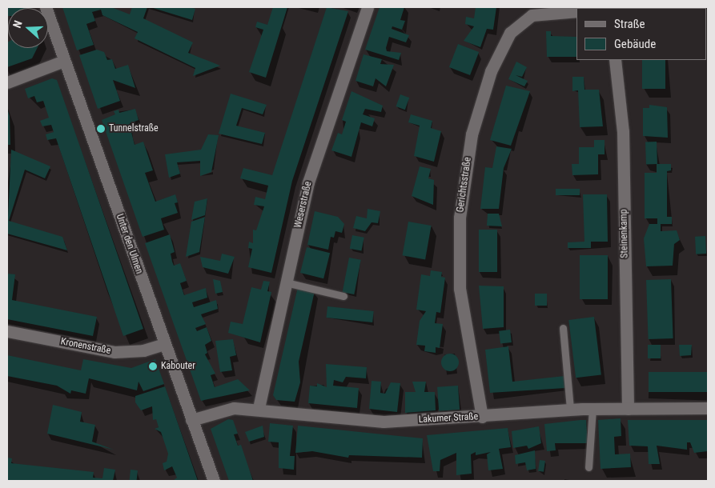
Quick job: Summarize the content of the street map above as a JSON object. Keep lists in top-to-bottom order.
{
  "streets": {
    "street": [
      "Gerichtsstraße",
      "Weserstraße",
      "Steinenkamp",
      "Unter den Ulmen",
      "Kronenstraße",
      "Lakumer Straße"
    ]
  },
  "crossings": [
    ["Gerichtsstraße", "Lakumer Straße"],
    ["Weserstraße", "Lakumer Straße"],
    ["Steinenkamp", "Lakumer Straße"],
    ["Unter den Ulmen", "Kronenstraße"],
    ["Unter den Ulmen", "Lakumer Straße"]
  ],
  "places": ["Tunnelstraße", "Kabouter"],
  "legend": ["Straße", "Gebäude"],
  "north": "left"
}
